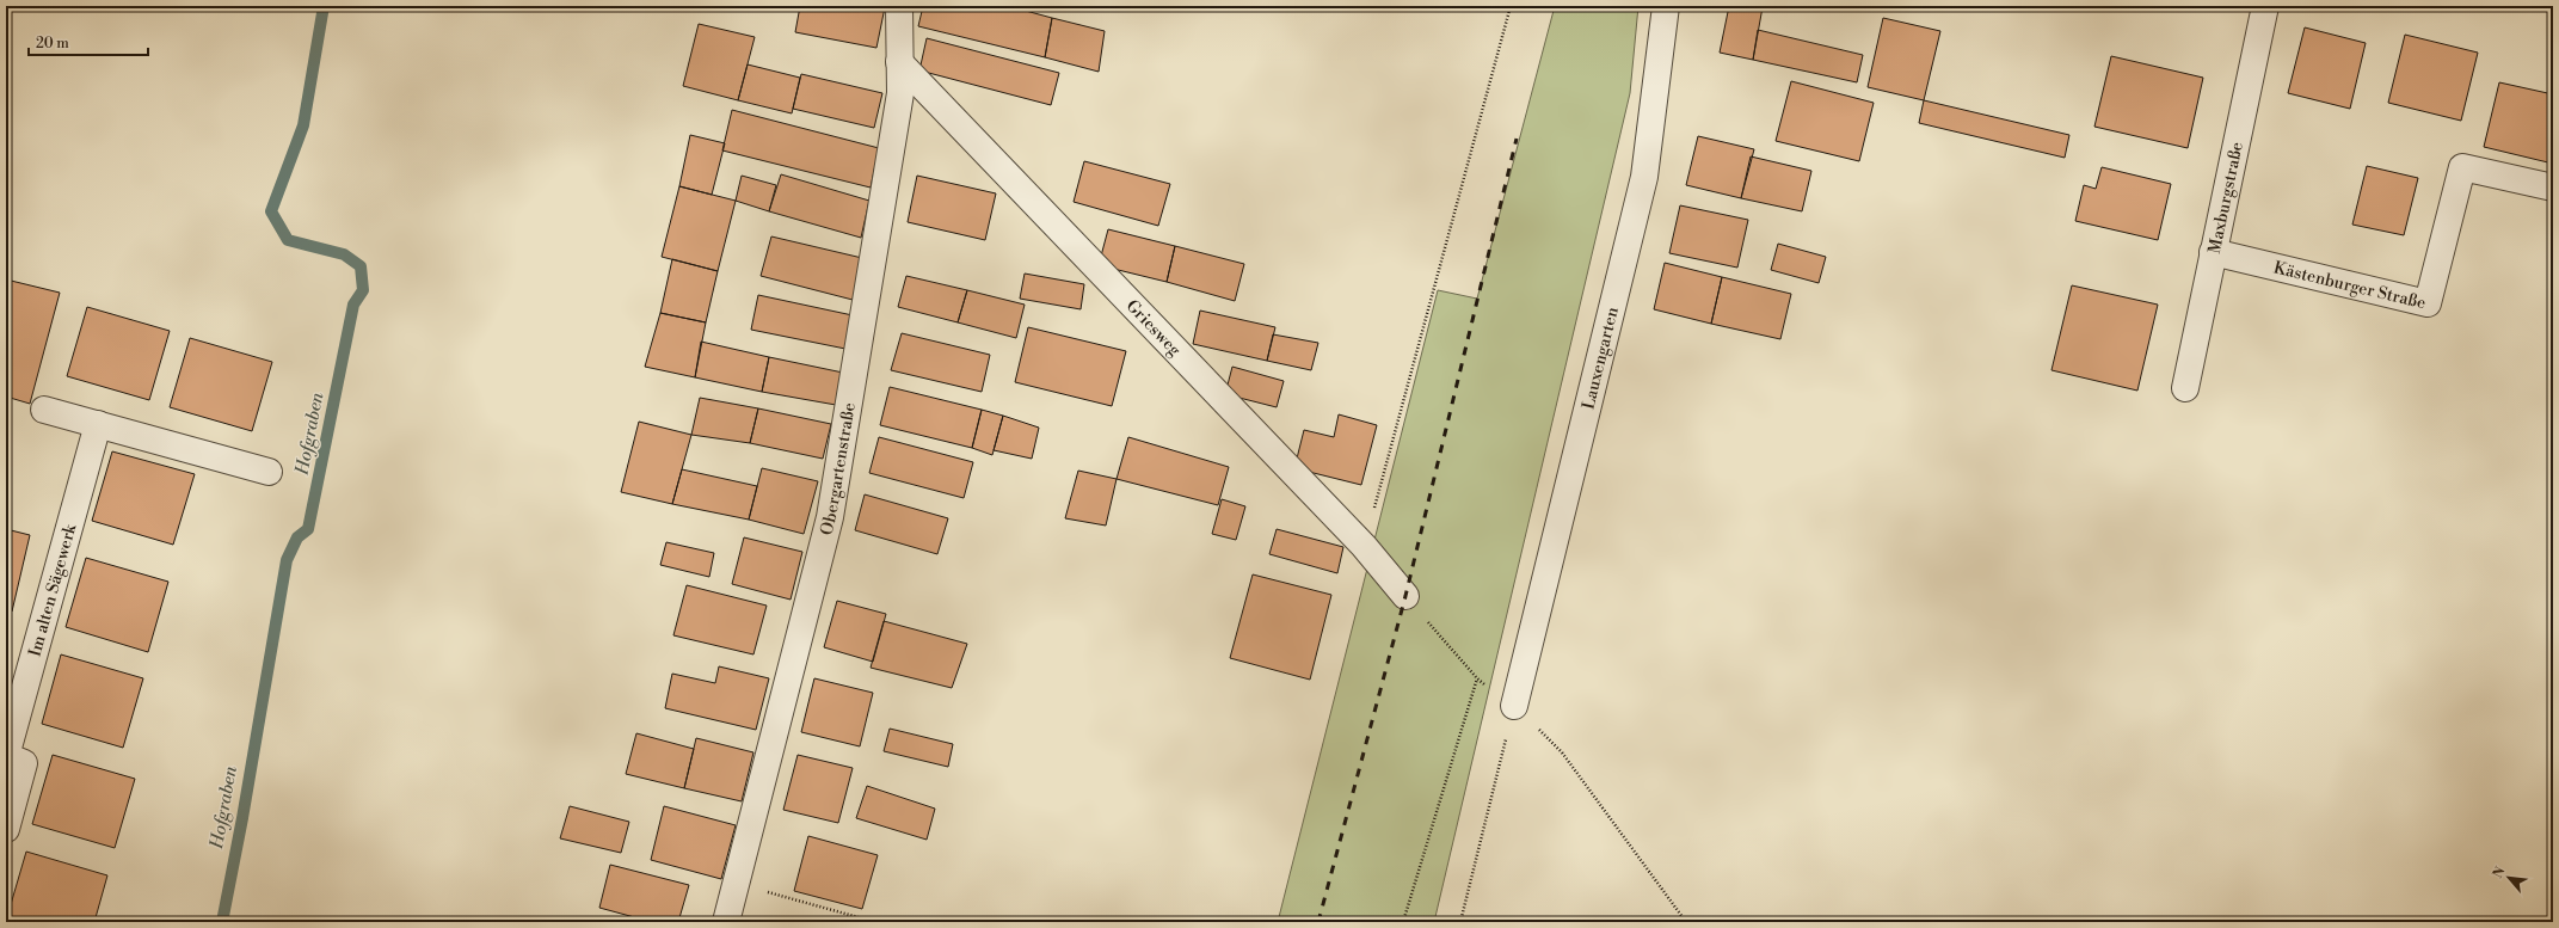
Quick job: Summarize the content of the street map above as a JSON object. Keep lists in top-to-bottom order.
{
  "streets": {
    "street": [
      "Maxburgstraße",
      "Kästenburger Straße",
      "Griesweg",
      "Lauxengarten",
      "Obergartenstraße",
      "Im alten Sägewerk"
    ]
  },
  "crossings": [
    ["Maxburgstraße", "Kästenburger Straße"],
    ["Griesweg", "Obergartenstraße"]
  ],
  "water": ["Hofgraben"],
  "scale_bar": "20 m",
  "north": "top left"
}
